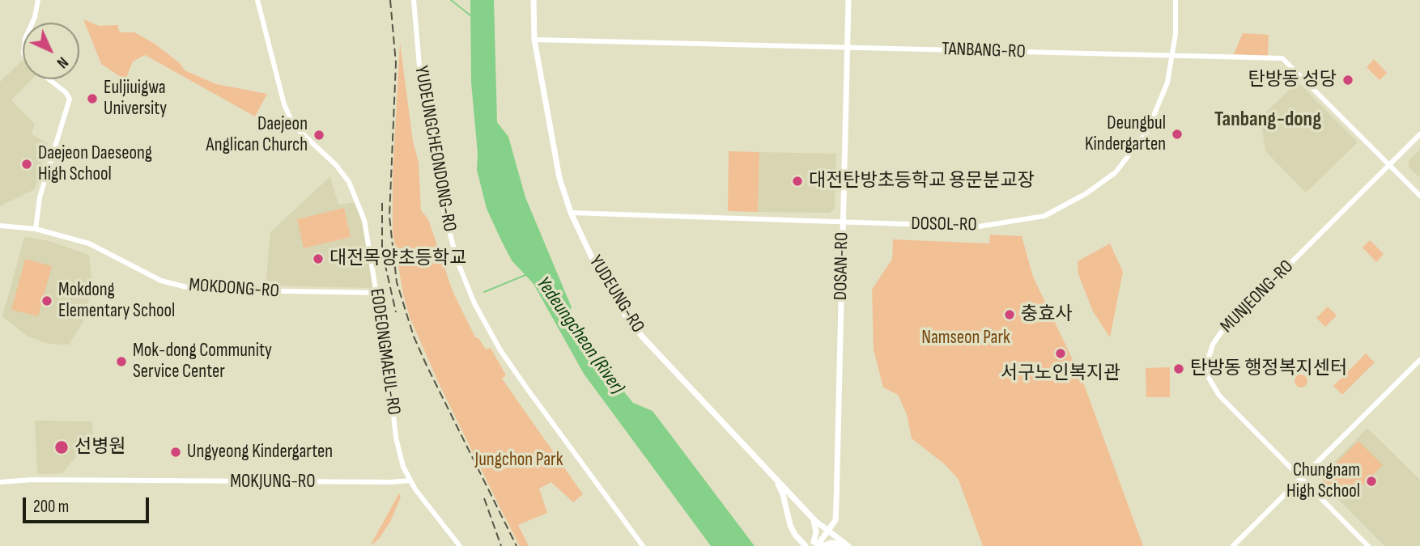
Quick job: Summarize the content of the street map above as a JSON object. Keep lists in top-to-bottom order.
{
  "streets": {
    "main road": [
      "TANBANG-RO",
      "YUDEUNGCHEONDONG-RO",
      "DOSOL-RO",
      "DOSAN-RO",
      "MOKDONG-RO",
      "YUDEUNG-RO",
      "MUNJEONG-RO",
      "EODEONGMAEUL-RO",
      "MOKJUNG-RO"
    ]
  },
  "crossings": [
    ["TANBANG-RO", "DOSOL-RO"],
    ["TANBANG-RO", "DOSAN-RO"],
    ["TANBANG-RO", "YUDEUNG-RO"],
    ["TANBANG-RO", "MUNJEONG-RO"],
    ["DOSOL-RO", "DOSAN-RO"],
    ["DOSOL-RO", "YUDEUNG-RO"],
    ["DOSAN-RO", "YUDEUNG-RO"],
    ["MOKDONG-RO", "EODEONGMAEUL-RO"],
    ["EODEONGMAEUL-RO", "MOKJUNG-RO"]
  ],
  "districts": ["Tanbang-dong"],
  "water": ["Yedeungcheon (River)"],
  "parks": ["Namseon Park", "Jungchon Park"],
  "places": [
    "탄방동 성당",
    "Euljiuigwa University",
    "Deungbul Kindergarten",
    "Daejeon Anglican Church",
    "Daejeon Daeseong High School",
    "대전탄방초등학교 용문분교장",
    "대전목양초등학교",
    "Mokdong Elementary School",
    "충효사",
    "서구노인복지관",
    "Mok-dong Community Service Center",
    "탄방동 행정복지센터",
    "선병원",
    "Ungyeong Kindergarten",
    "Chungnam High School"
  ],
  "scale_bar": "200 m",
  "north": "bottom right"
}
